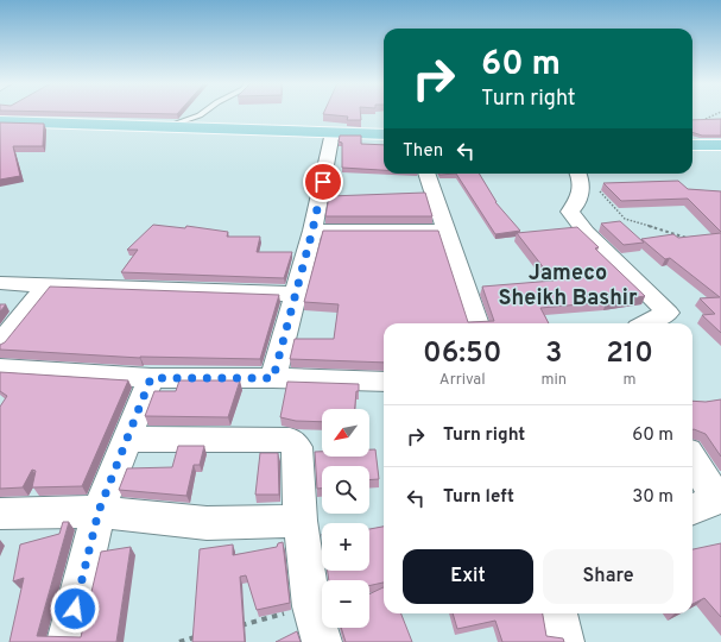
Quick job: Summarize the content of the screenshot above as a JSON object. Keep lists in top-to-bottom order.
{
  "districts": ["Jameco Sheikh Bashir"],
  "north": "bottom left",
  "page": {
    "turn": ["60 m", "Turn right"],
    "then": "Then",
    "eta": [
      "06:50",
      "Arrival",
      "3",
      "min",
      "210",
      "m"
    ],
    "list": [
      {
        "name": "Turn right",
        "value": "60 m"
      },
      {
        "name": "Turn left",
        "value": "30 m"
      }
    ],
    "map_buttons": ["+", "−"],
    "buttons": ["Exit", "Share"]
  }
}
